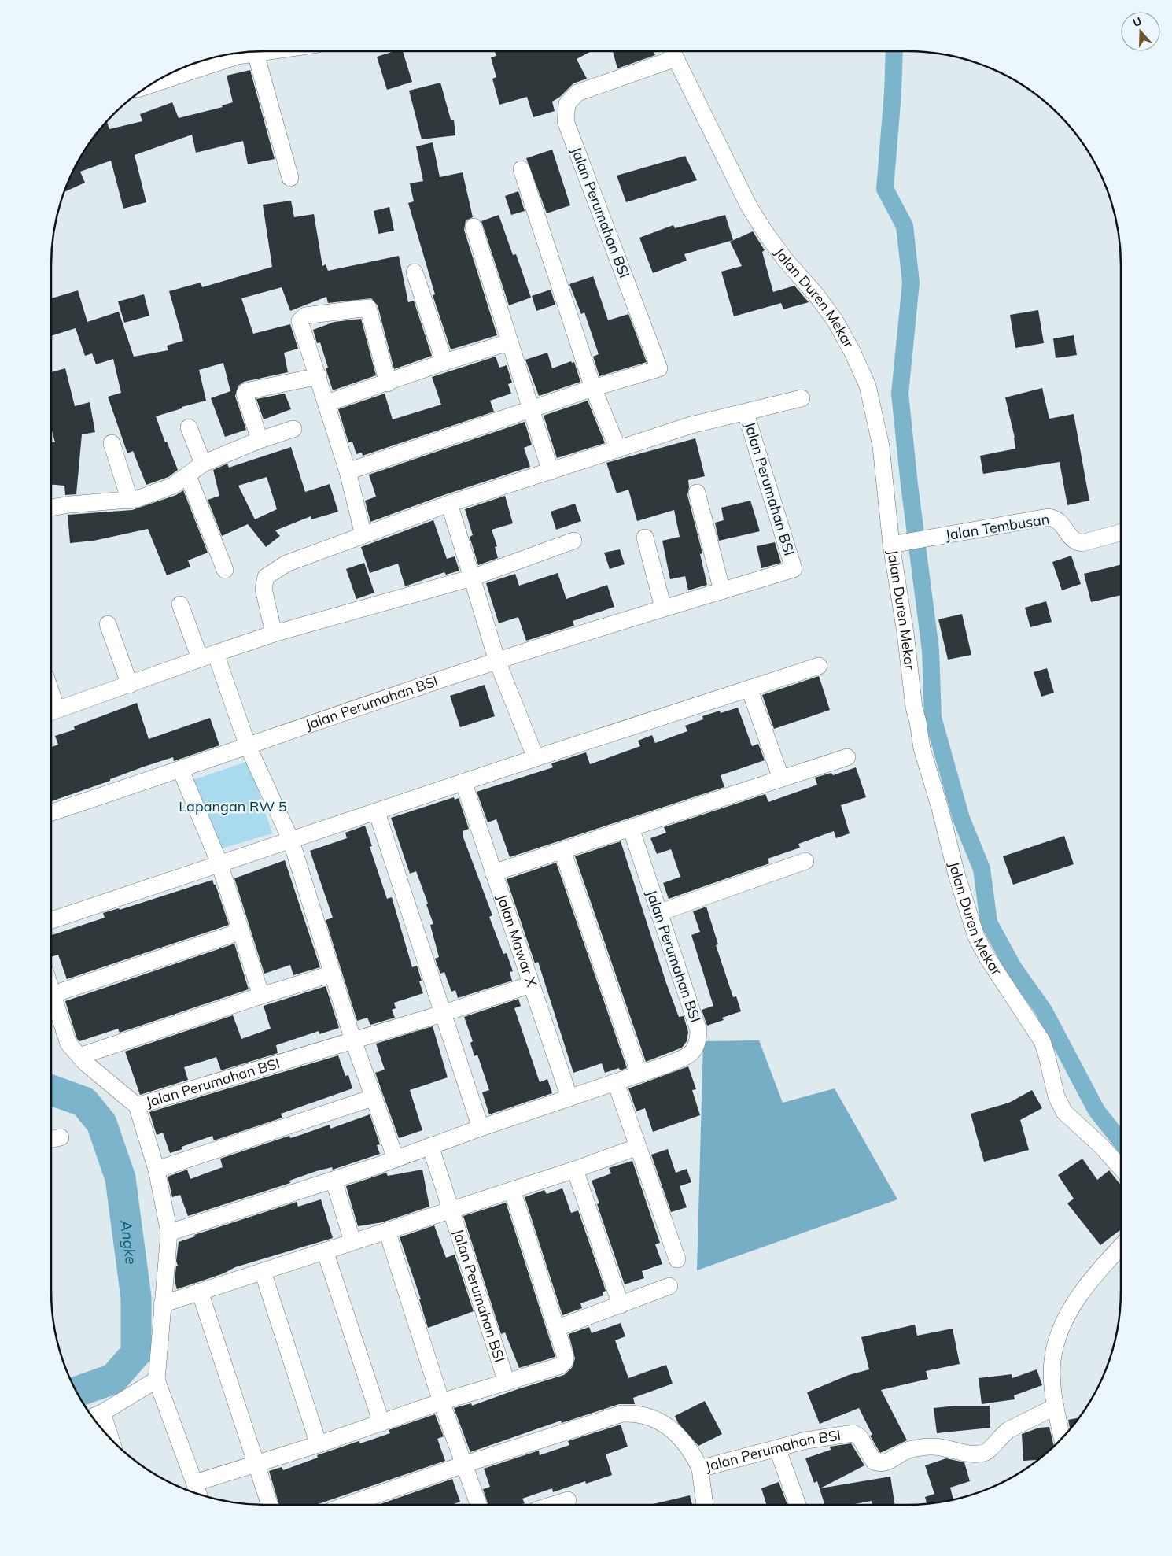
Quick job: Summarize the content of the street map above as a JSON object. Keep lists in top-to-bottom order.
{
  "streets": {
    "street": [
      "Jalan Perumahan BSI",
      "Jalan Duren Mekar",
      "Jalan Tembusan",
      "Jalan Mawar X"
    ]
  },
  "crossings": [
    ["Jalan Perumahan BSI", "Jalan Duren Mekar"],
    ["Jalan Perumahan BSI", "Jalan Mawar X"],
    ["Jalan Duren Mekar", "Jalan Tembusan"]
  ],
  "water": ["Angke"],
  "parks": ["Lapangan RW 5"],
  "north": "top"
}
